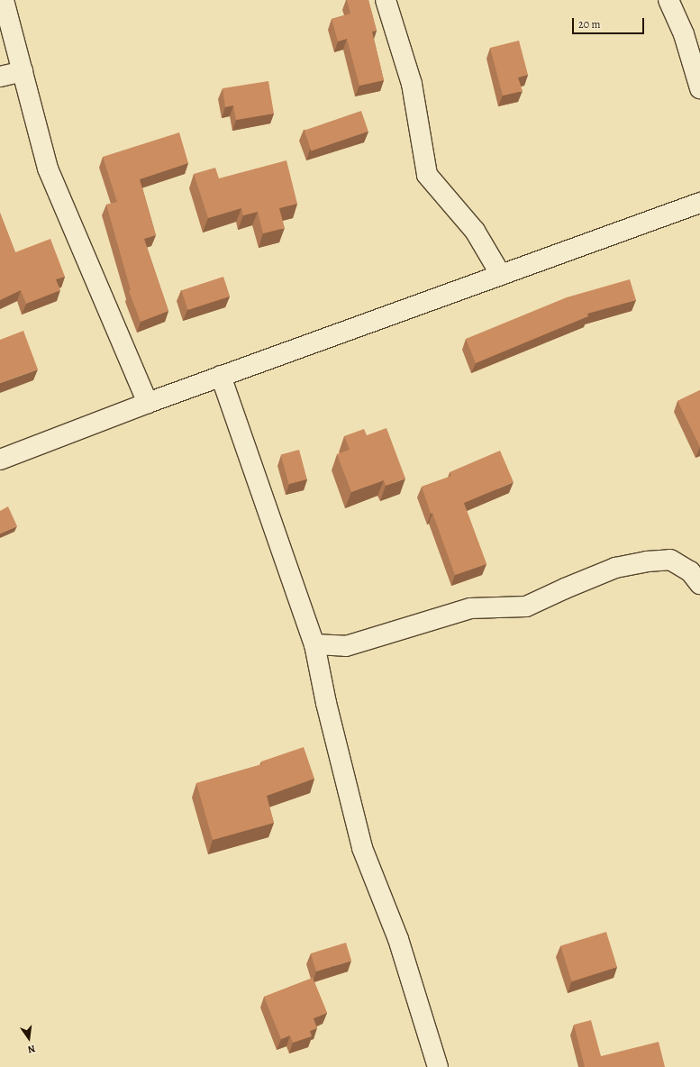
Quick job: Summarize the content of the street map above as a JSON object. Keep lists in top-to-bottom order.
{
  "scale_bar": "20 m",
  "north": "bottom"
}
